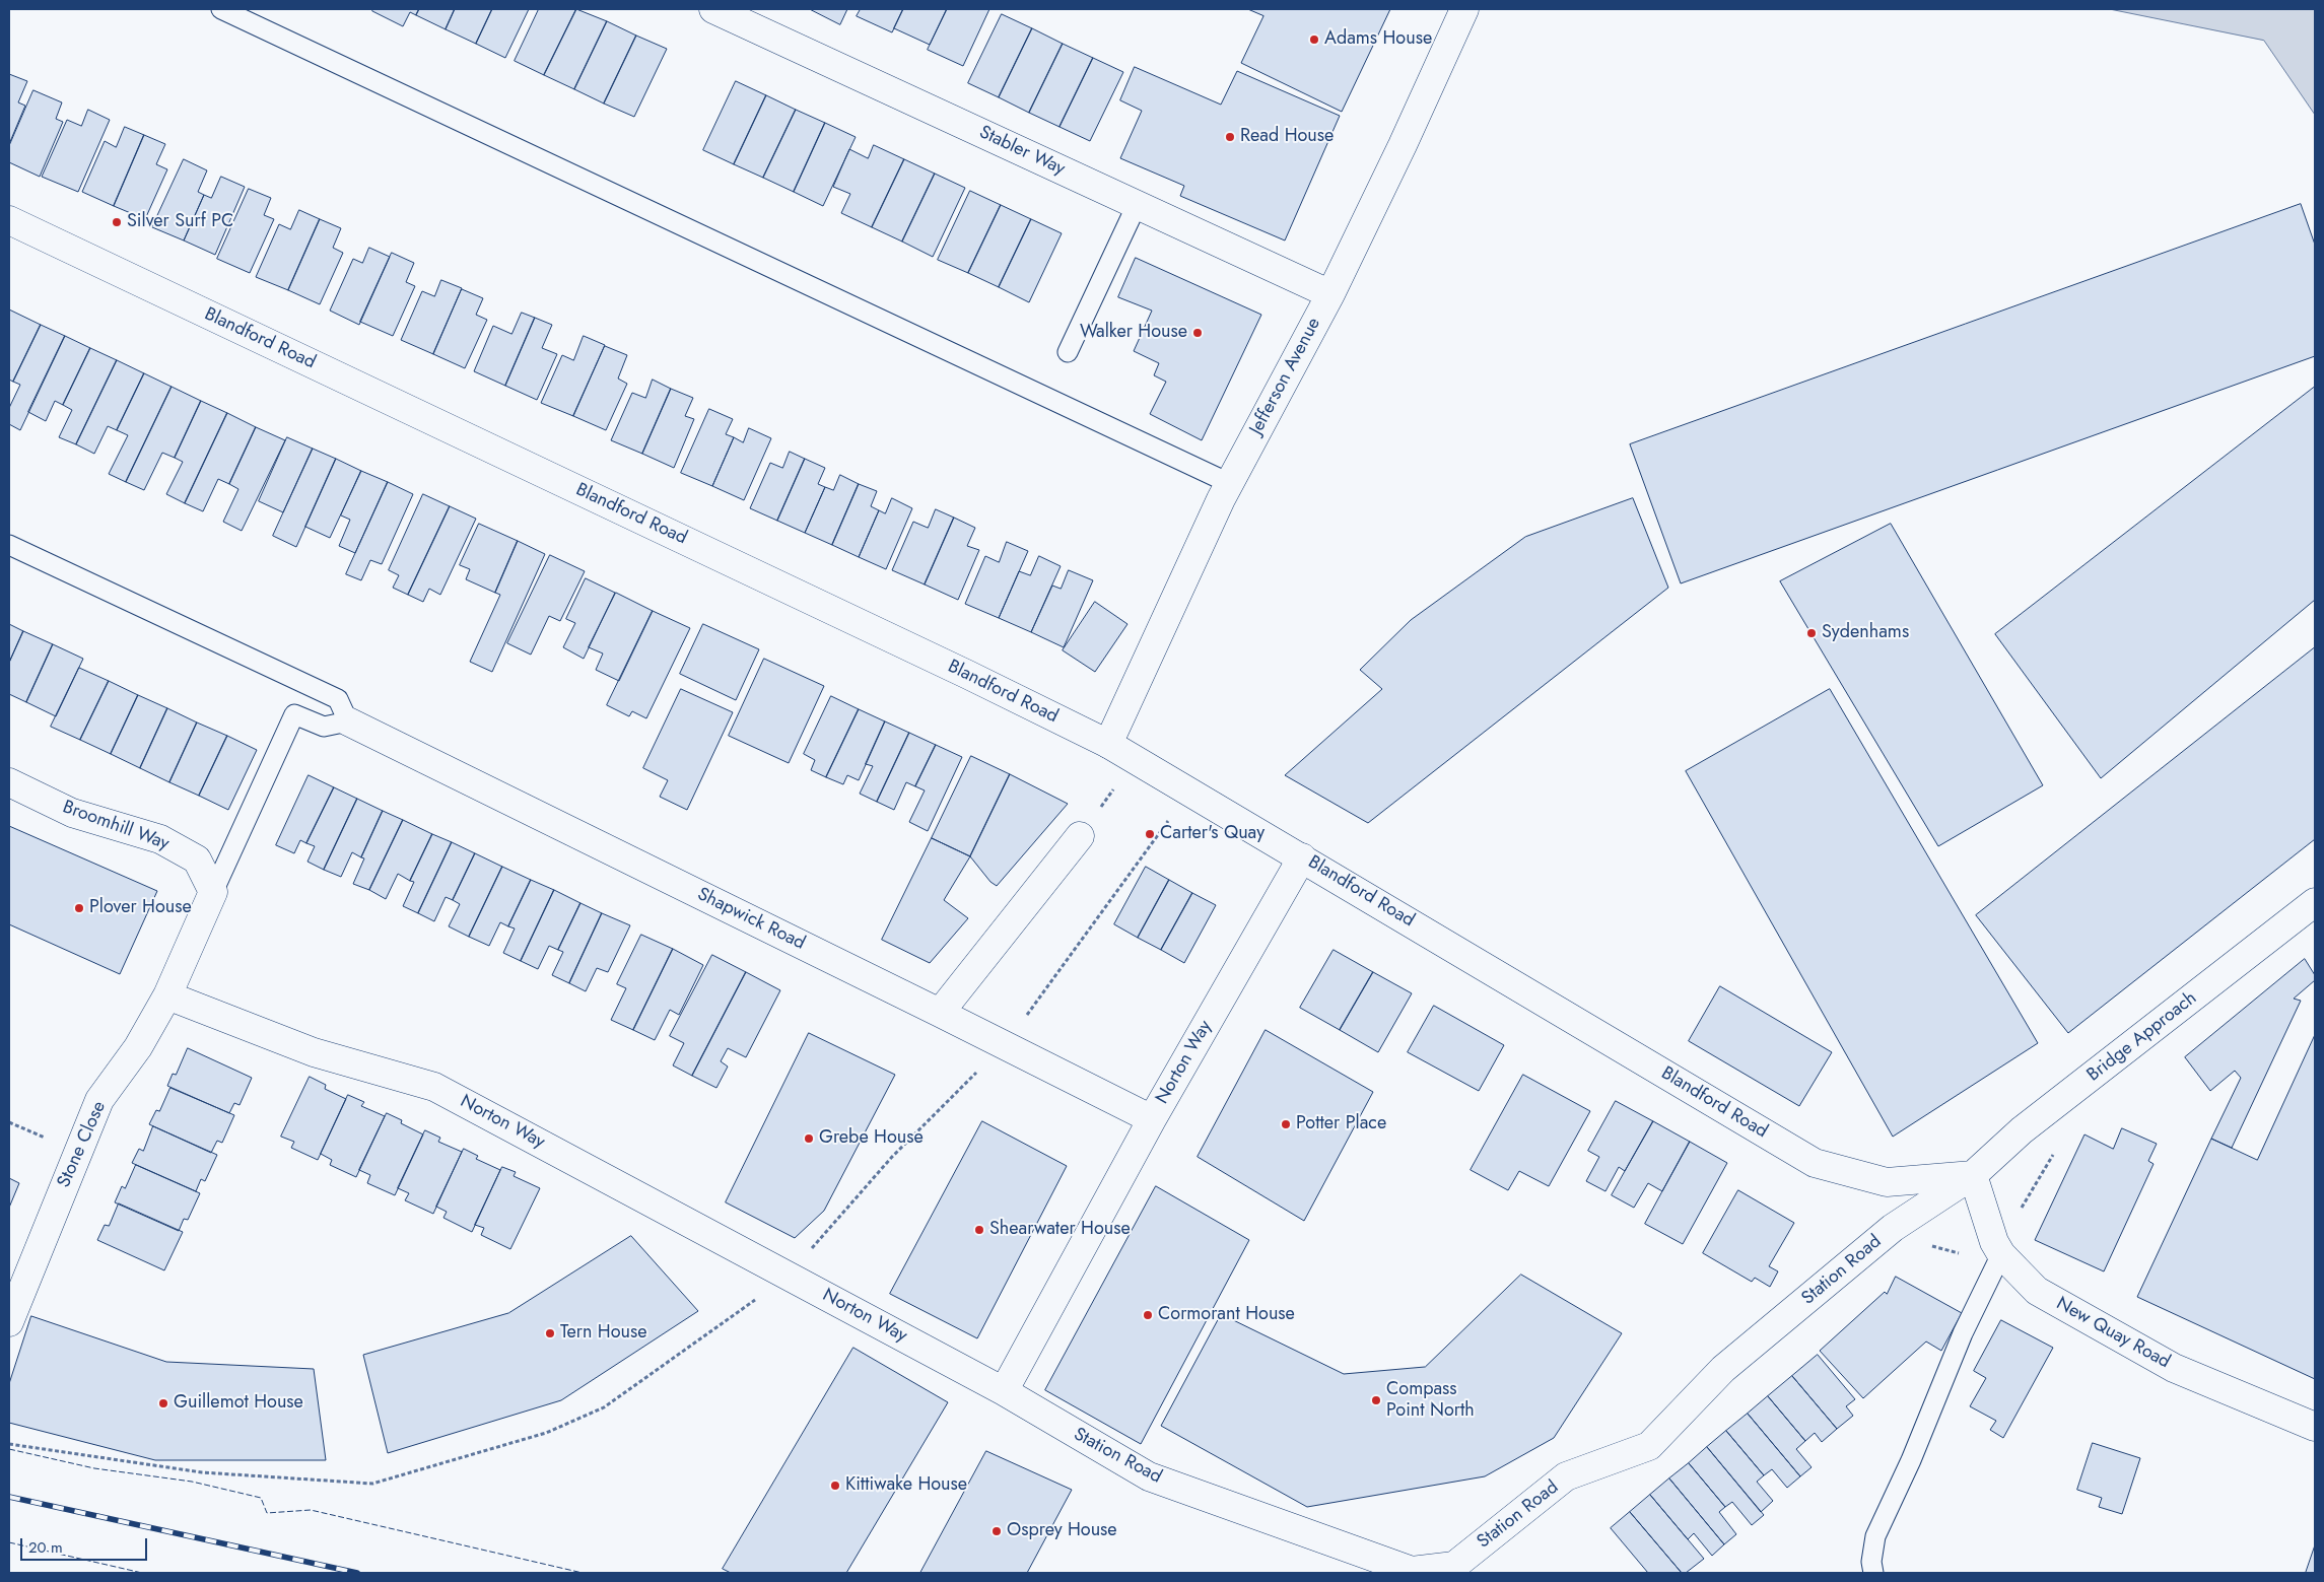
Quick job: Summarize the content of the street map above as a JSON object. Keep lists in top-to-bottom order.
{
  "streets": {
    "main road": [
      "Stabler Way",
      "Blandford Road",
      "Jefferson Avenue",
      "Broomhill Way",
      "Shapwick Road",
      "Bridge Approach",
      "Norton Way",
      "Stone Close",
      "Station Road",
      "New Quay Road"
    ]
  },
  "crossings": [
    ["Stabler Way", "Jefferson Avenue"],
    ["Blandford Road", "Jefferson Avenue"],
    ["Blandford Road", "Bridge Approach"],
    ["Blandford Road", "Norton Way"],
    ["Blandford Road", "Station Road"],
    ["Blandford Road", "New Quay Road"],
    ["Shapwick Road", "Norton Way"],
    ["Bridge Approach", "Station Road"],
    ["Bridge Approach", "New Quay Road"],
    ["Norton Way", "Stone Close"],
    ["Norton Way", "Station Road"],
    ["Station Road", "New Quay Road"]
  ],
  "places": [
    "Adams House",
    "Read House",
    "Silver Surf PC",
    "Walker House",
    "Sydenhams",
    "Carter's Quay",
    "Plover House",
    "Potter Place",
    "Grebe House",
    "Shearwater House",
    "Cormorant House",
    "Tern House",
    "Compass Point North",
    "Guillemot House",
    "Kittiwake House",
    "Osprey House"
  ],
  "scale_bar": "20 m"
}
